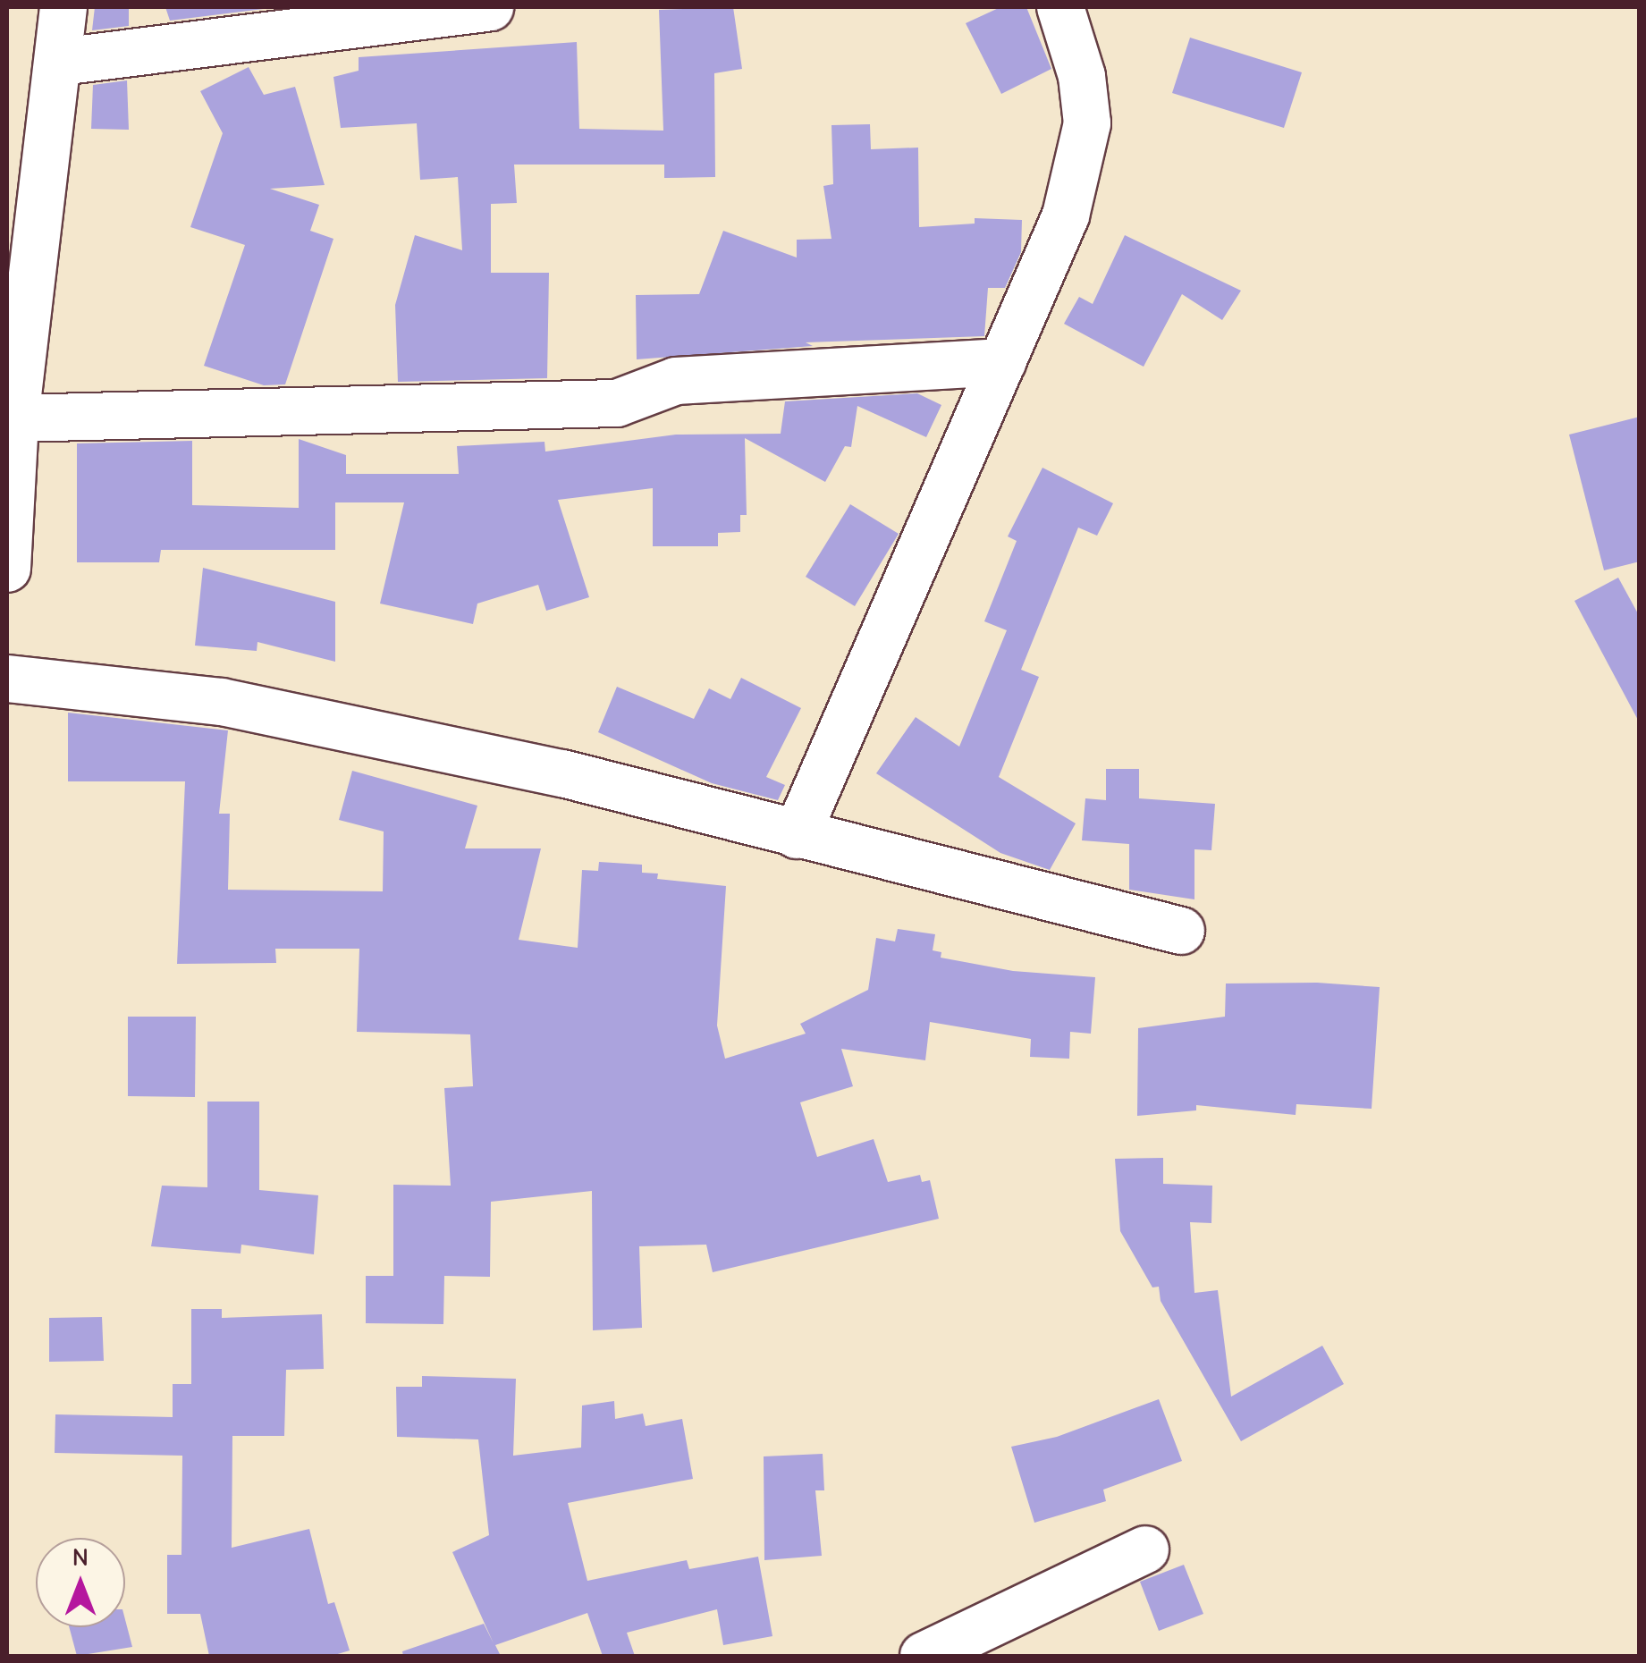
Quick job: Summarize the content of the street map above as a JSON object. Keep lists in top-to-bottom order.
{
  "north": "top"
}
